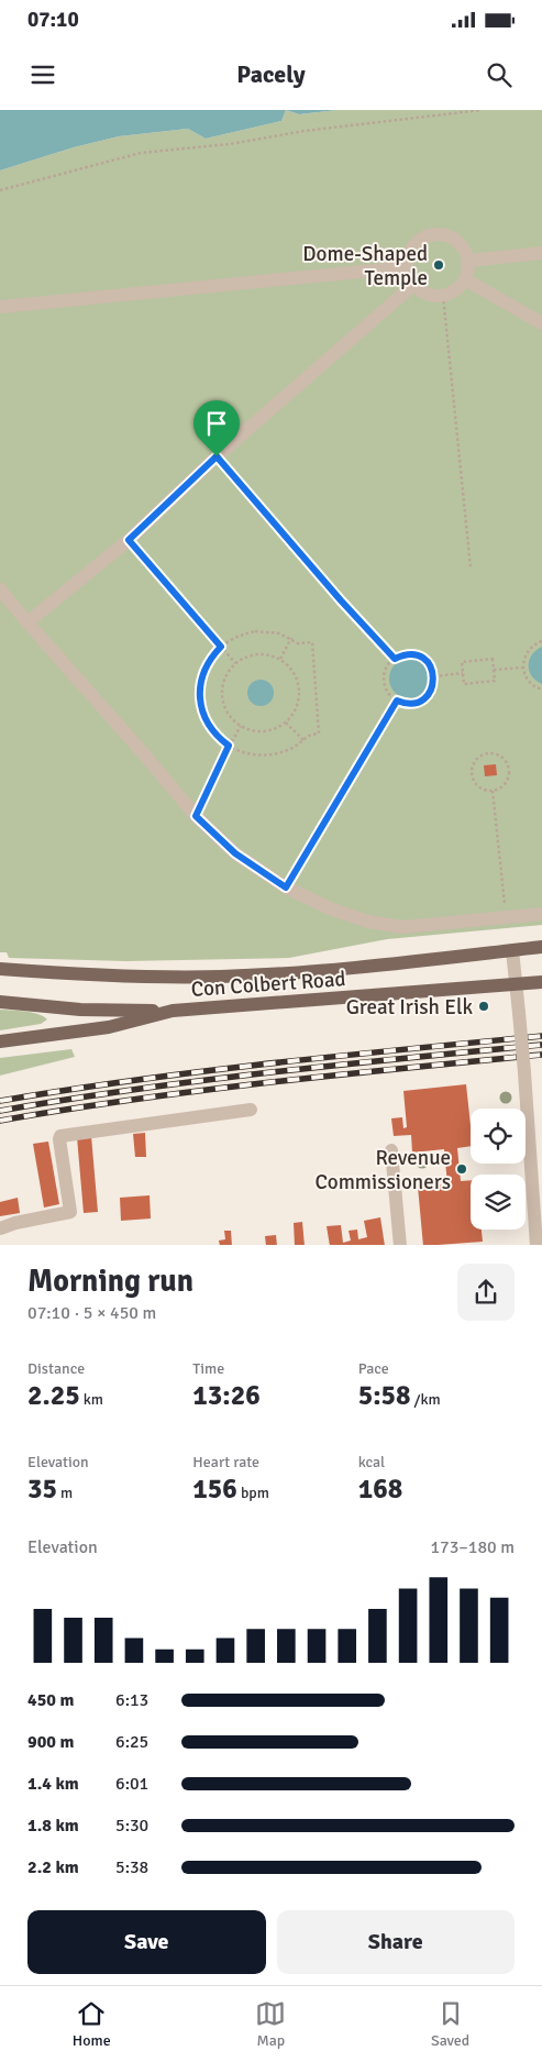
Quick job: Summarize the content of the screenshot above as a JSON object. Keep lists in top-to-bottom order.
{
  "streets": {
    "main road": ["Con Colbert Road"]
  },
  "places": ["Dome-Shaped Temple", "Great Irish Elk", "Revenue Commissioners"],
  "page": {
    "status": "07:10",
    "header": "Pacely",
    "heading": ["Morning run", "07:10 · 5 × 450 m"],
    "stats": [
      ["Distance", "2.25 km"],
      ["Time", "13:26"],
      ["Pace", "5:58 /km"],
      ["Elevation", "35 m"],
      ["Heart rate", "156 bpm"],
      ["kcal", "168"]
    ],
    "chart": ["Elevation", "173–180 m"],
    "list": [
      {
        "name": "450 m",
        "note": "6:13"
      },
      {
        "name": "900 m",
        "note": "6:25"
      },
      {
        "name": "1.4 km",
        "note": "6:01"
      },
      {
        "name": "1.8 km",
        "note": "5:30"
      },
      {
        "name": "2.2 km",
        "note": "5:38"
      }
    ],
    "buttons": ["Save", "Share"],
    "tabs": ["Home", "Map", "Saved"]
  }
}
